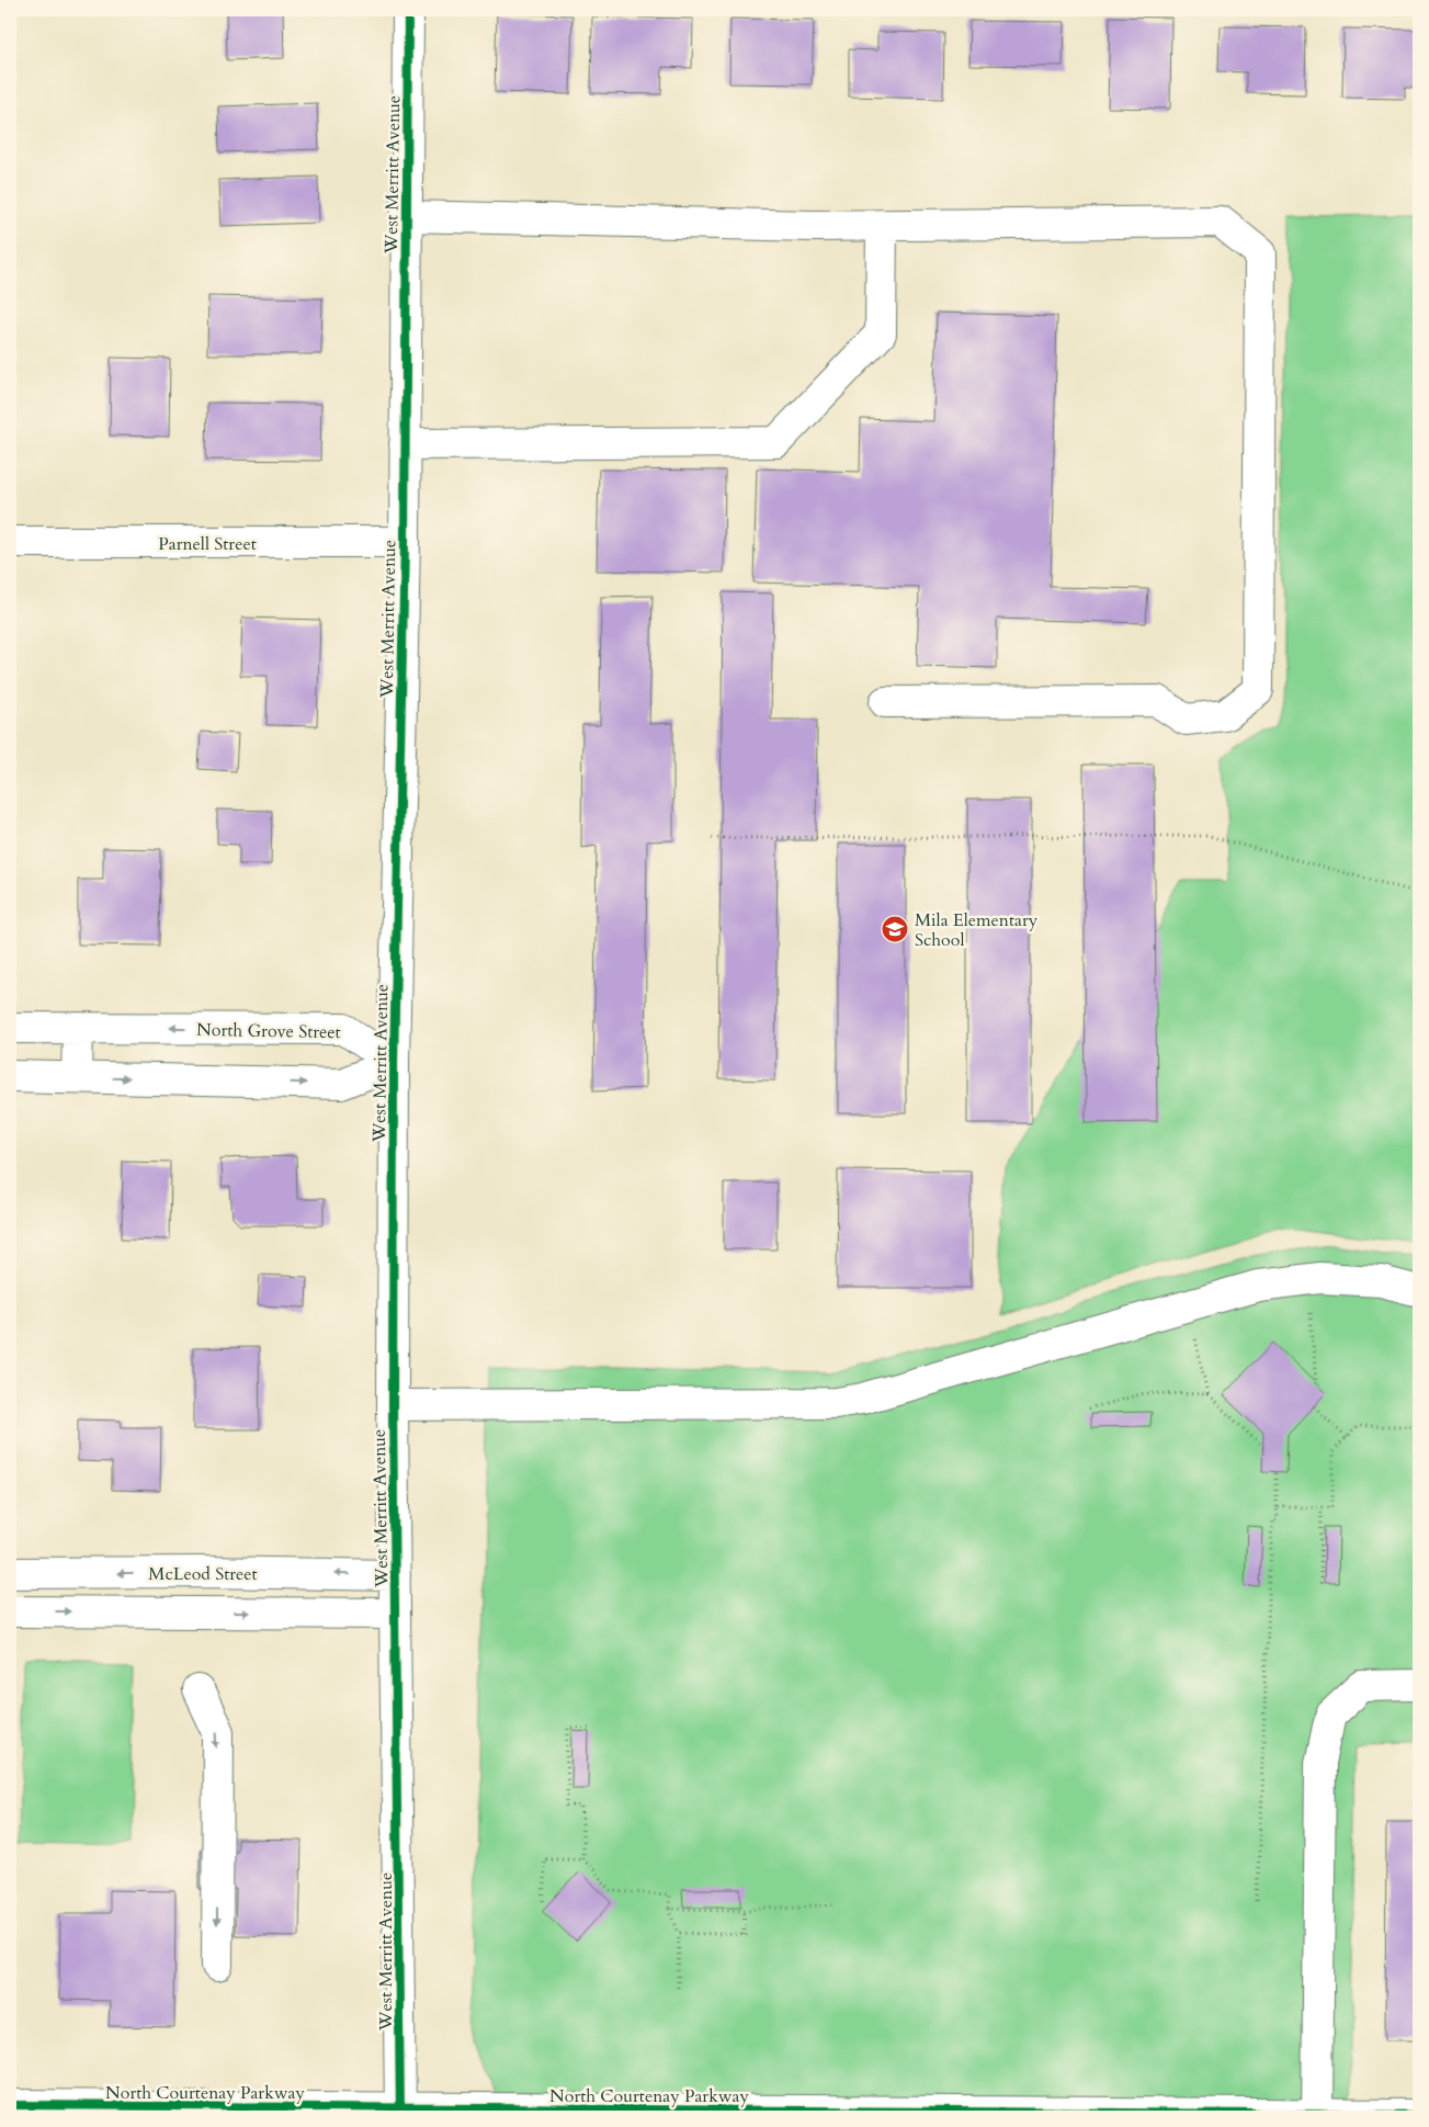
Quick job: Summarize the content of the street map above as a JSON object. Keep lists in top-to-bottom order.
{
  "streets": {
    "street": [
      "West Merritt Avenue",
      "Parnell Street",
      "North Grove Street",
      "McLeod Street",
      "North Courtenay Parkway"
    ]
  },
  "crossings": [
    ["West Merritt Avenue", "Parnell Street"],
    ["West Merritt Avenue", "North Grove Street"],
    ["West Merritt Avenue", "McLeod Street"],
    ["West Merritt Avenue", "North Courtenay Parkway"]
  ],
  "places": {
    "school or university": ["Mila Elementary School"]
  }
}
